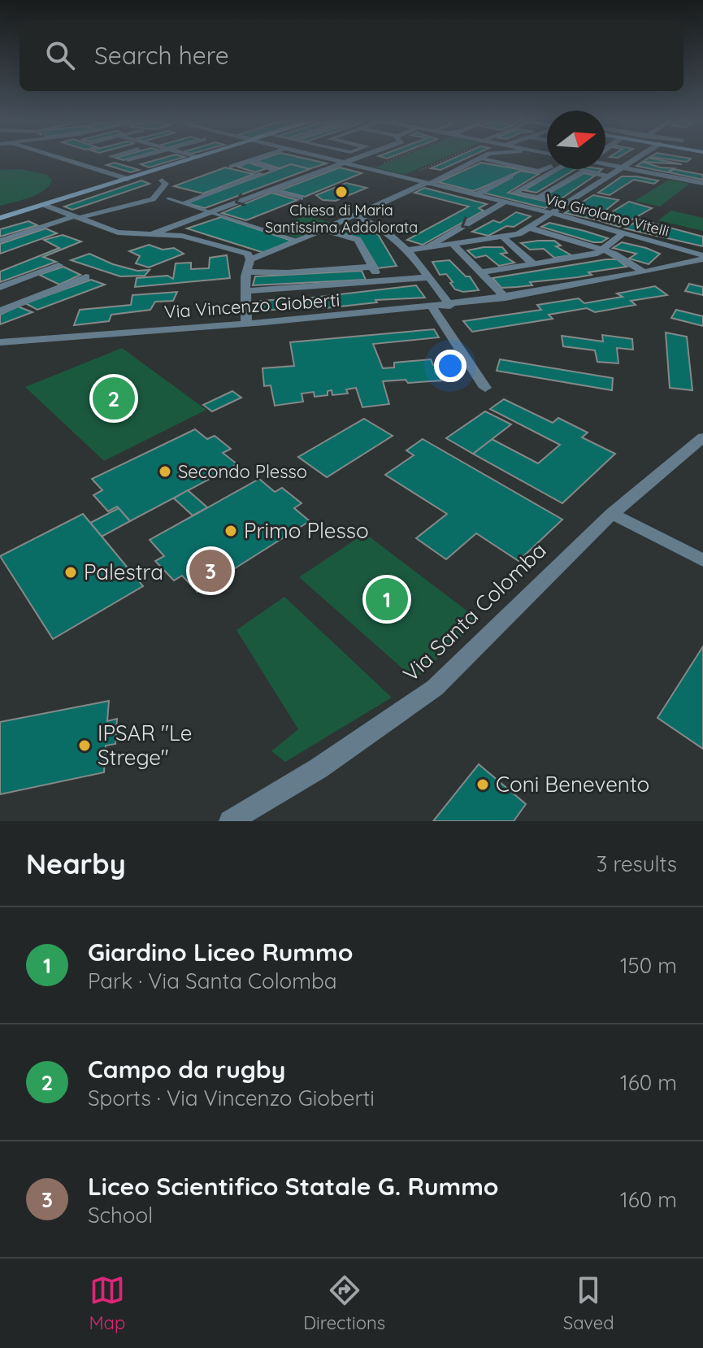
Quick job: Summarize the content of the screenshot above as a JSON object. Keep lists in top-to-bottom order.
{
  "streets": {
    "street": ["Via Girolamo Vitelli", "Via Vincenzo Gioberti", "Via Santa Colomba"]
  },
  "crossings": [
    ["Via Girolamo Vitelli", "Via Vincenzo Gioberti"]
  ],
  "places": [
    "Chiesa di Maria Santissima Addolorata",
    "Secondo Plesso",
    "Primo Plesso",
    "Palestra",
    "IPSAR \"Le Strege\"",
    "Coni Benevento"
  ],
  "north": "right",
  "page": {
    "search": "Search here",
    "pins": ["2", "3", "1"],
    "heading": ["Nearby", "3 results"],
    "list": [
      {
        "mark": "1",
        "name": "Giardino Liceo Rummo",
        "note": "Park · Via Santa Colomba",
        "value": "150 m"
      },
      {
        "mark": "2",
        "name": "Campo da rugby",
        "note": "Sports · Via Vincenzo Gioberti",
        "value": "160 m"
      },
      {
        "mark": "3",
        "name": "Liceo Scientifico Statale G. Rummo",
        "note": "School",
        "value": "160 m"
      }
    ],
    "nav": ["Map", "Directions", "Saved"]
  }
}
